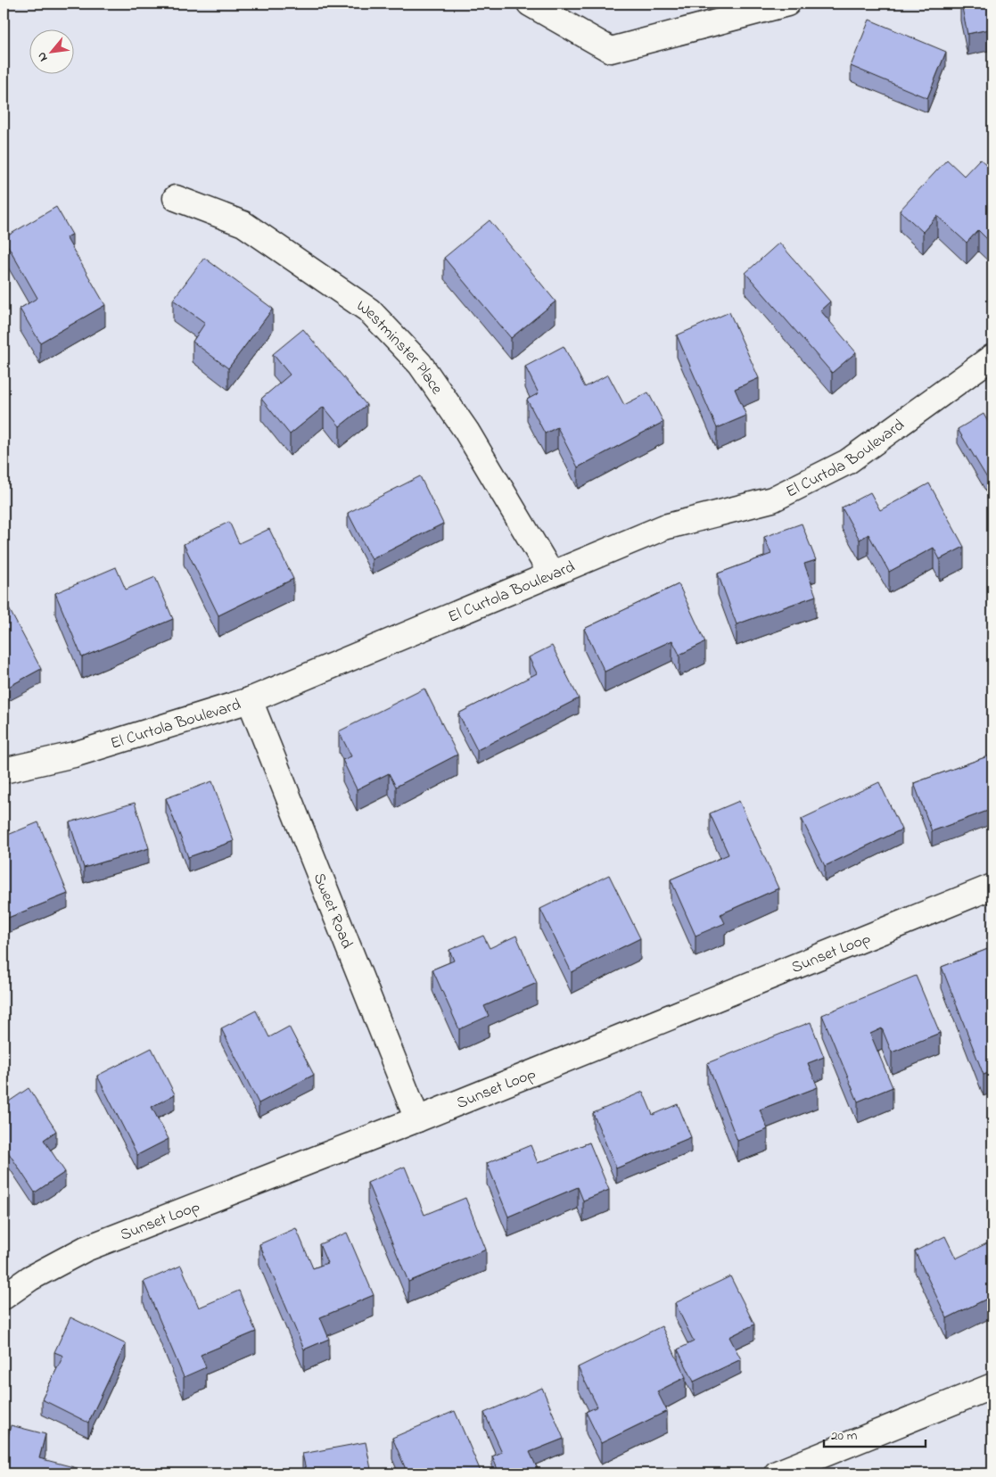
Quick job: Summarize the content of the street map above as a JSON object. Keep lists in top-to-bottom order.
{
  "streets": {
    "street": [
      "Westminster Place",
      "El Curtola Boulevard",
      "Sweet Road",
      "Sunset Loop"
    ]
  },
  "crossings": [
    ["Westminster Place", "El Curtola Boulevard"],
    ["El Curtola Boulevard", "Sweet Road"],
    ["Sweet Road", "Sunset Loop"]
  ],
  "scale_bar": "20 m",
  "north": "bottom left"
}
